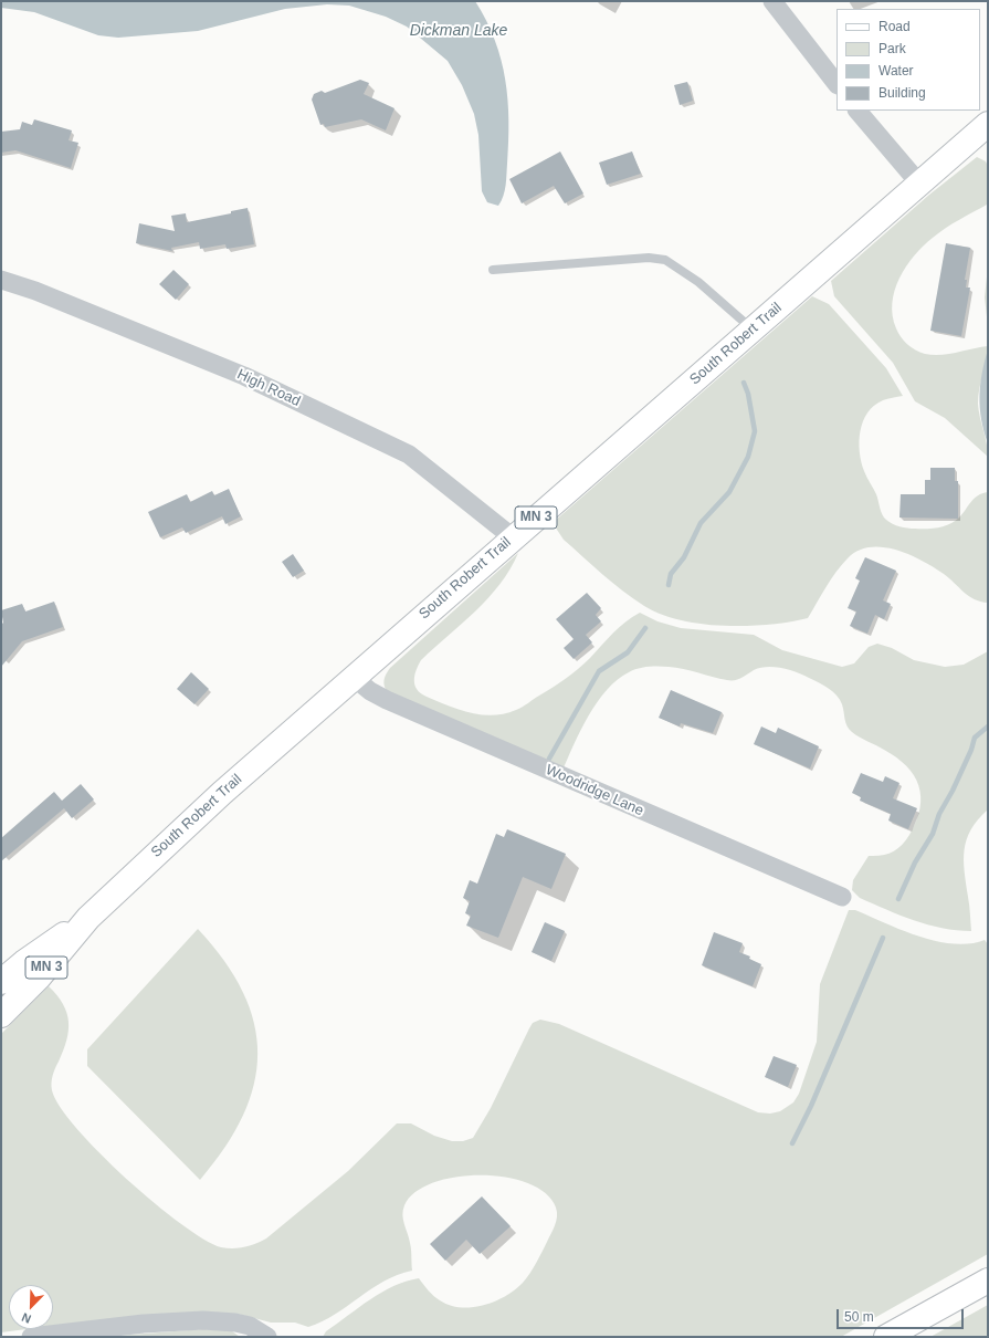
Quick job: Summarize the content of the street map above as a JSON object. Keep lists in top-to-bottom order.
{
  "streets": {
    "main road": ["South Robert Trail", "MN 3"],
    "street": ["High Road", "Woodridge Lane"]
  },
  "crossings": [
    ["South Robert Trail", "High Road"],
    ["South Robert Trail", "Woodridge Lane"]
  ],
  "water": ["Dickman Lake"],
  "legend": [
    "Road",
    "Park",
    "Water",
    "Building"
  ],
  "scale_bar": "50 m",
  "north": "bottom left"
}
